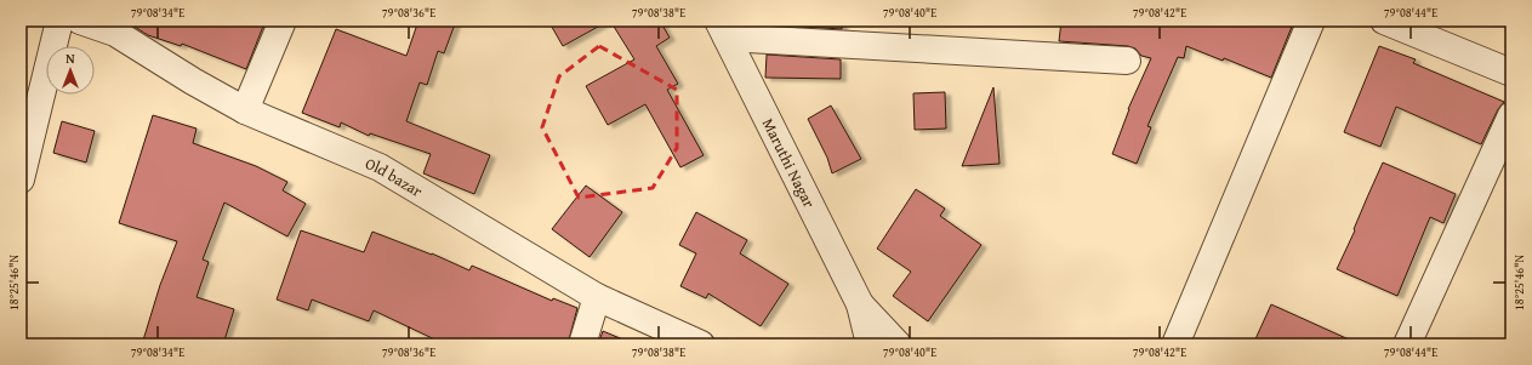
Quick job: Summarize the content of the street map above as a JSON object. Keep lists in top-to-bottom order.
{
  "streets": {
    "street": ["Maruthi Nagar", "Old bazar"]
  },
  "north": "top",
  "coordinates": [
    "79°08'34\"E",
    "79°08'36\"E",
    "79°08'38\"E",
    "79°08'40\"E",
    "79°08'42\"E",
    "79°08'44\"E",
    "18°25'46\"N"
  ]
}
